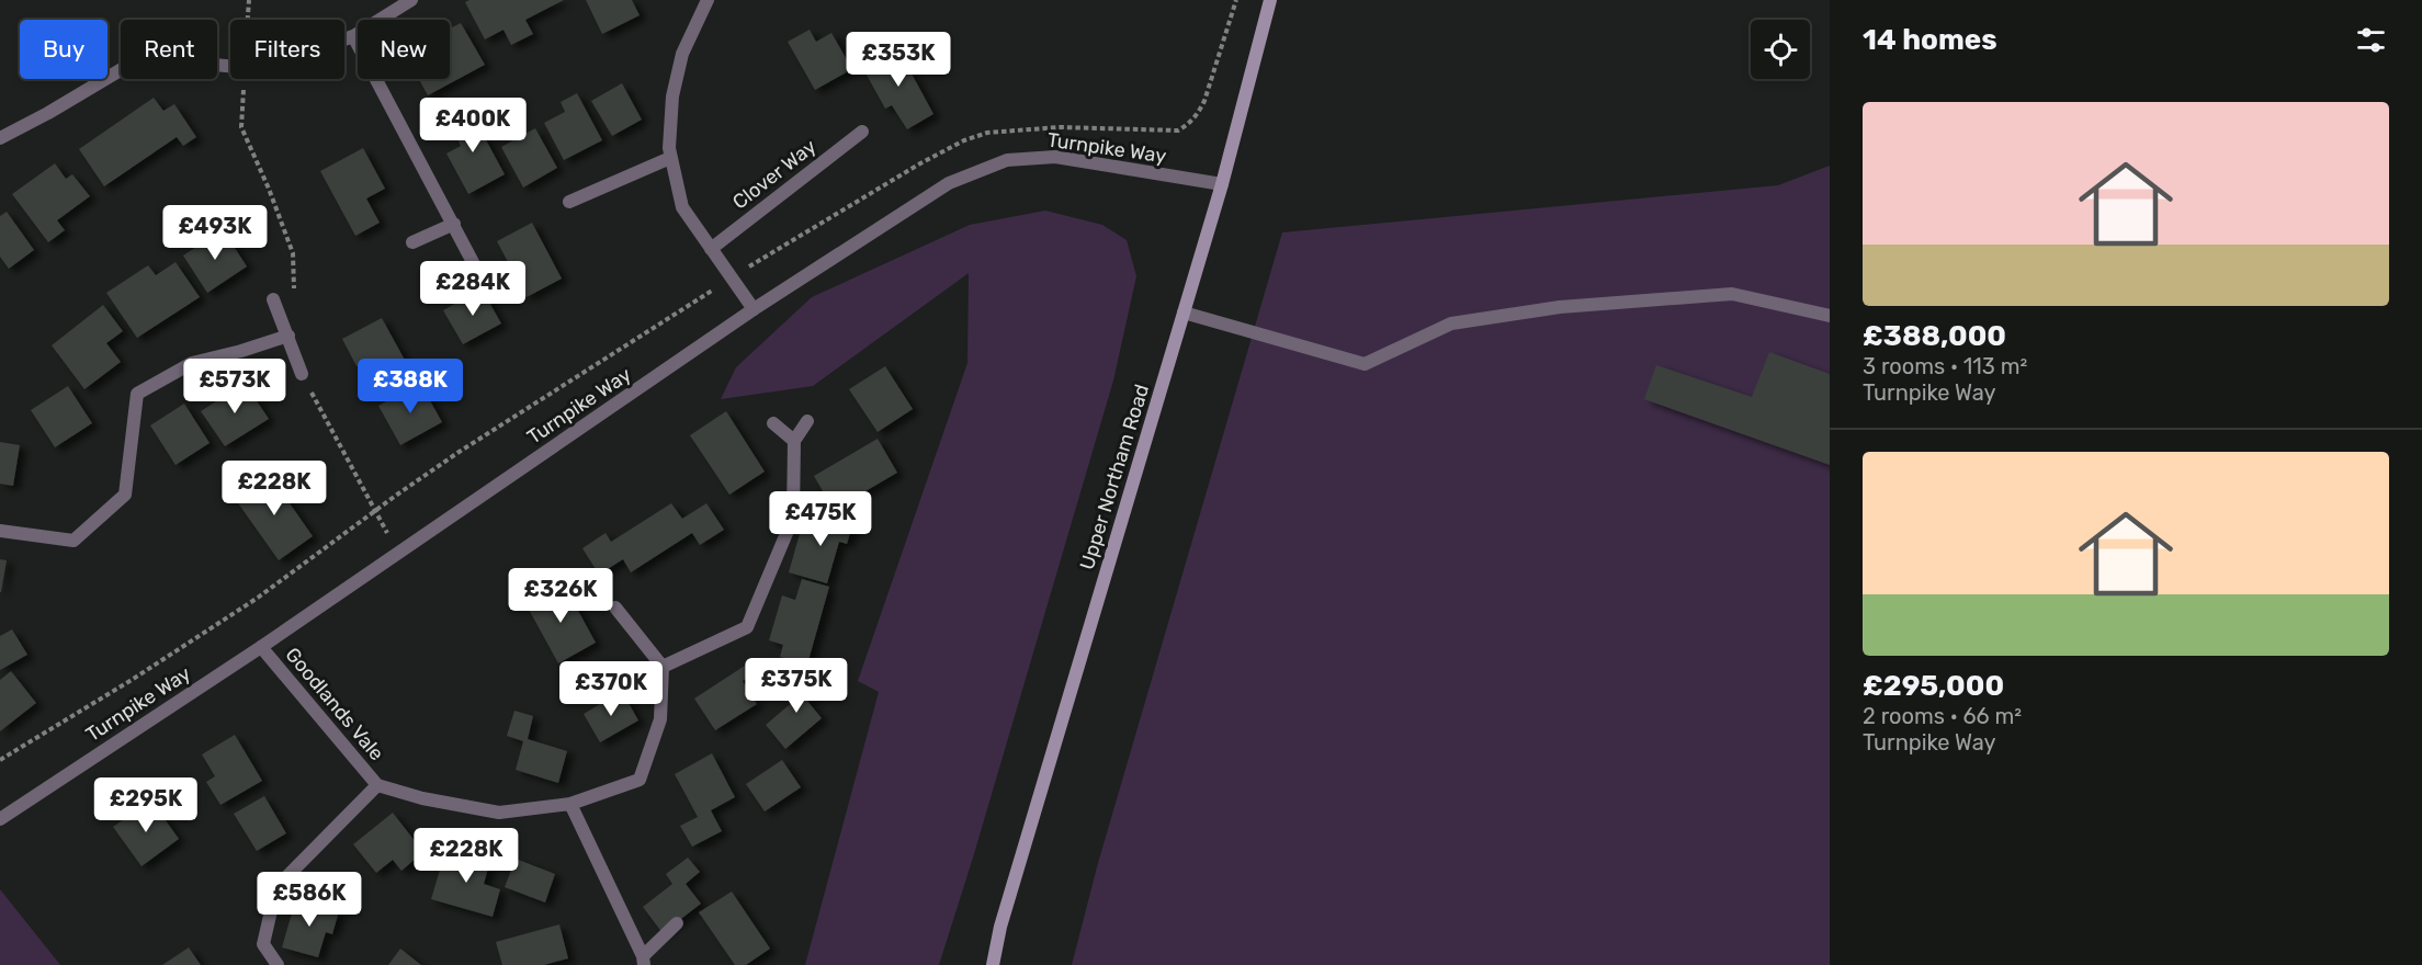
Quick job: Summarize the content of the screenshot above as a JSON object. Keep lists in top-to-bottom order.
{
  "streets": {
    "main road": ["Upper Northam Road"],
    "street": ["Turnpike Way", "Clover Way", "Goodlands Vale"]
  },
  "crossings": [
    ["Turnpike Way", "Upper Northam Road"],
    ["Turnpike Way", "Goodlands Vale"]
  ],
  "page": {
    "heading": "14 homes",
    "chip": [
      "Buy",
      "Rent",
      "Filters",
      "New"
    ],
    "price": [
      "£353K",
      "£400K",
      "£493K",
      "£284K",
      "£573K",
      "£388K",
      "£228K",
      "£475K",
      "£326K",
      "£375K",
      "£370K",
      "£295K",
      "£228K",
      "£586K"
    ],
    "list": [
      {
        "name": "£388,000",
        "note": "3 rooms · 113 m² · Turnpike Way"
      },
      {
        "name": "£295,000",
        "note": "2 rooms · 66 m² · Turnpike Way"
      }
    ]
  }
}
